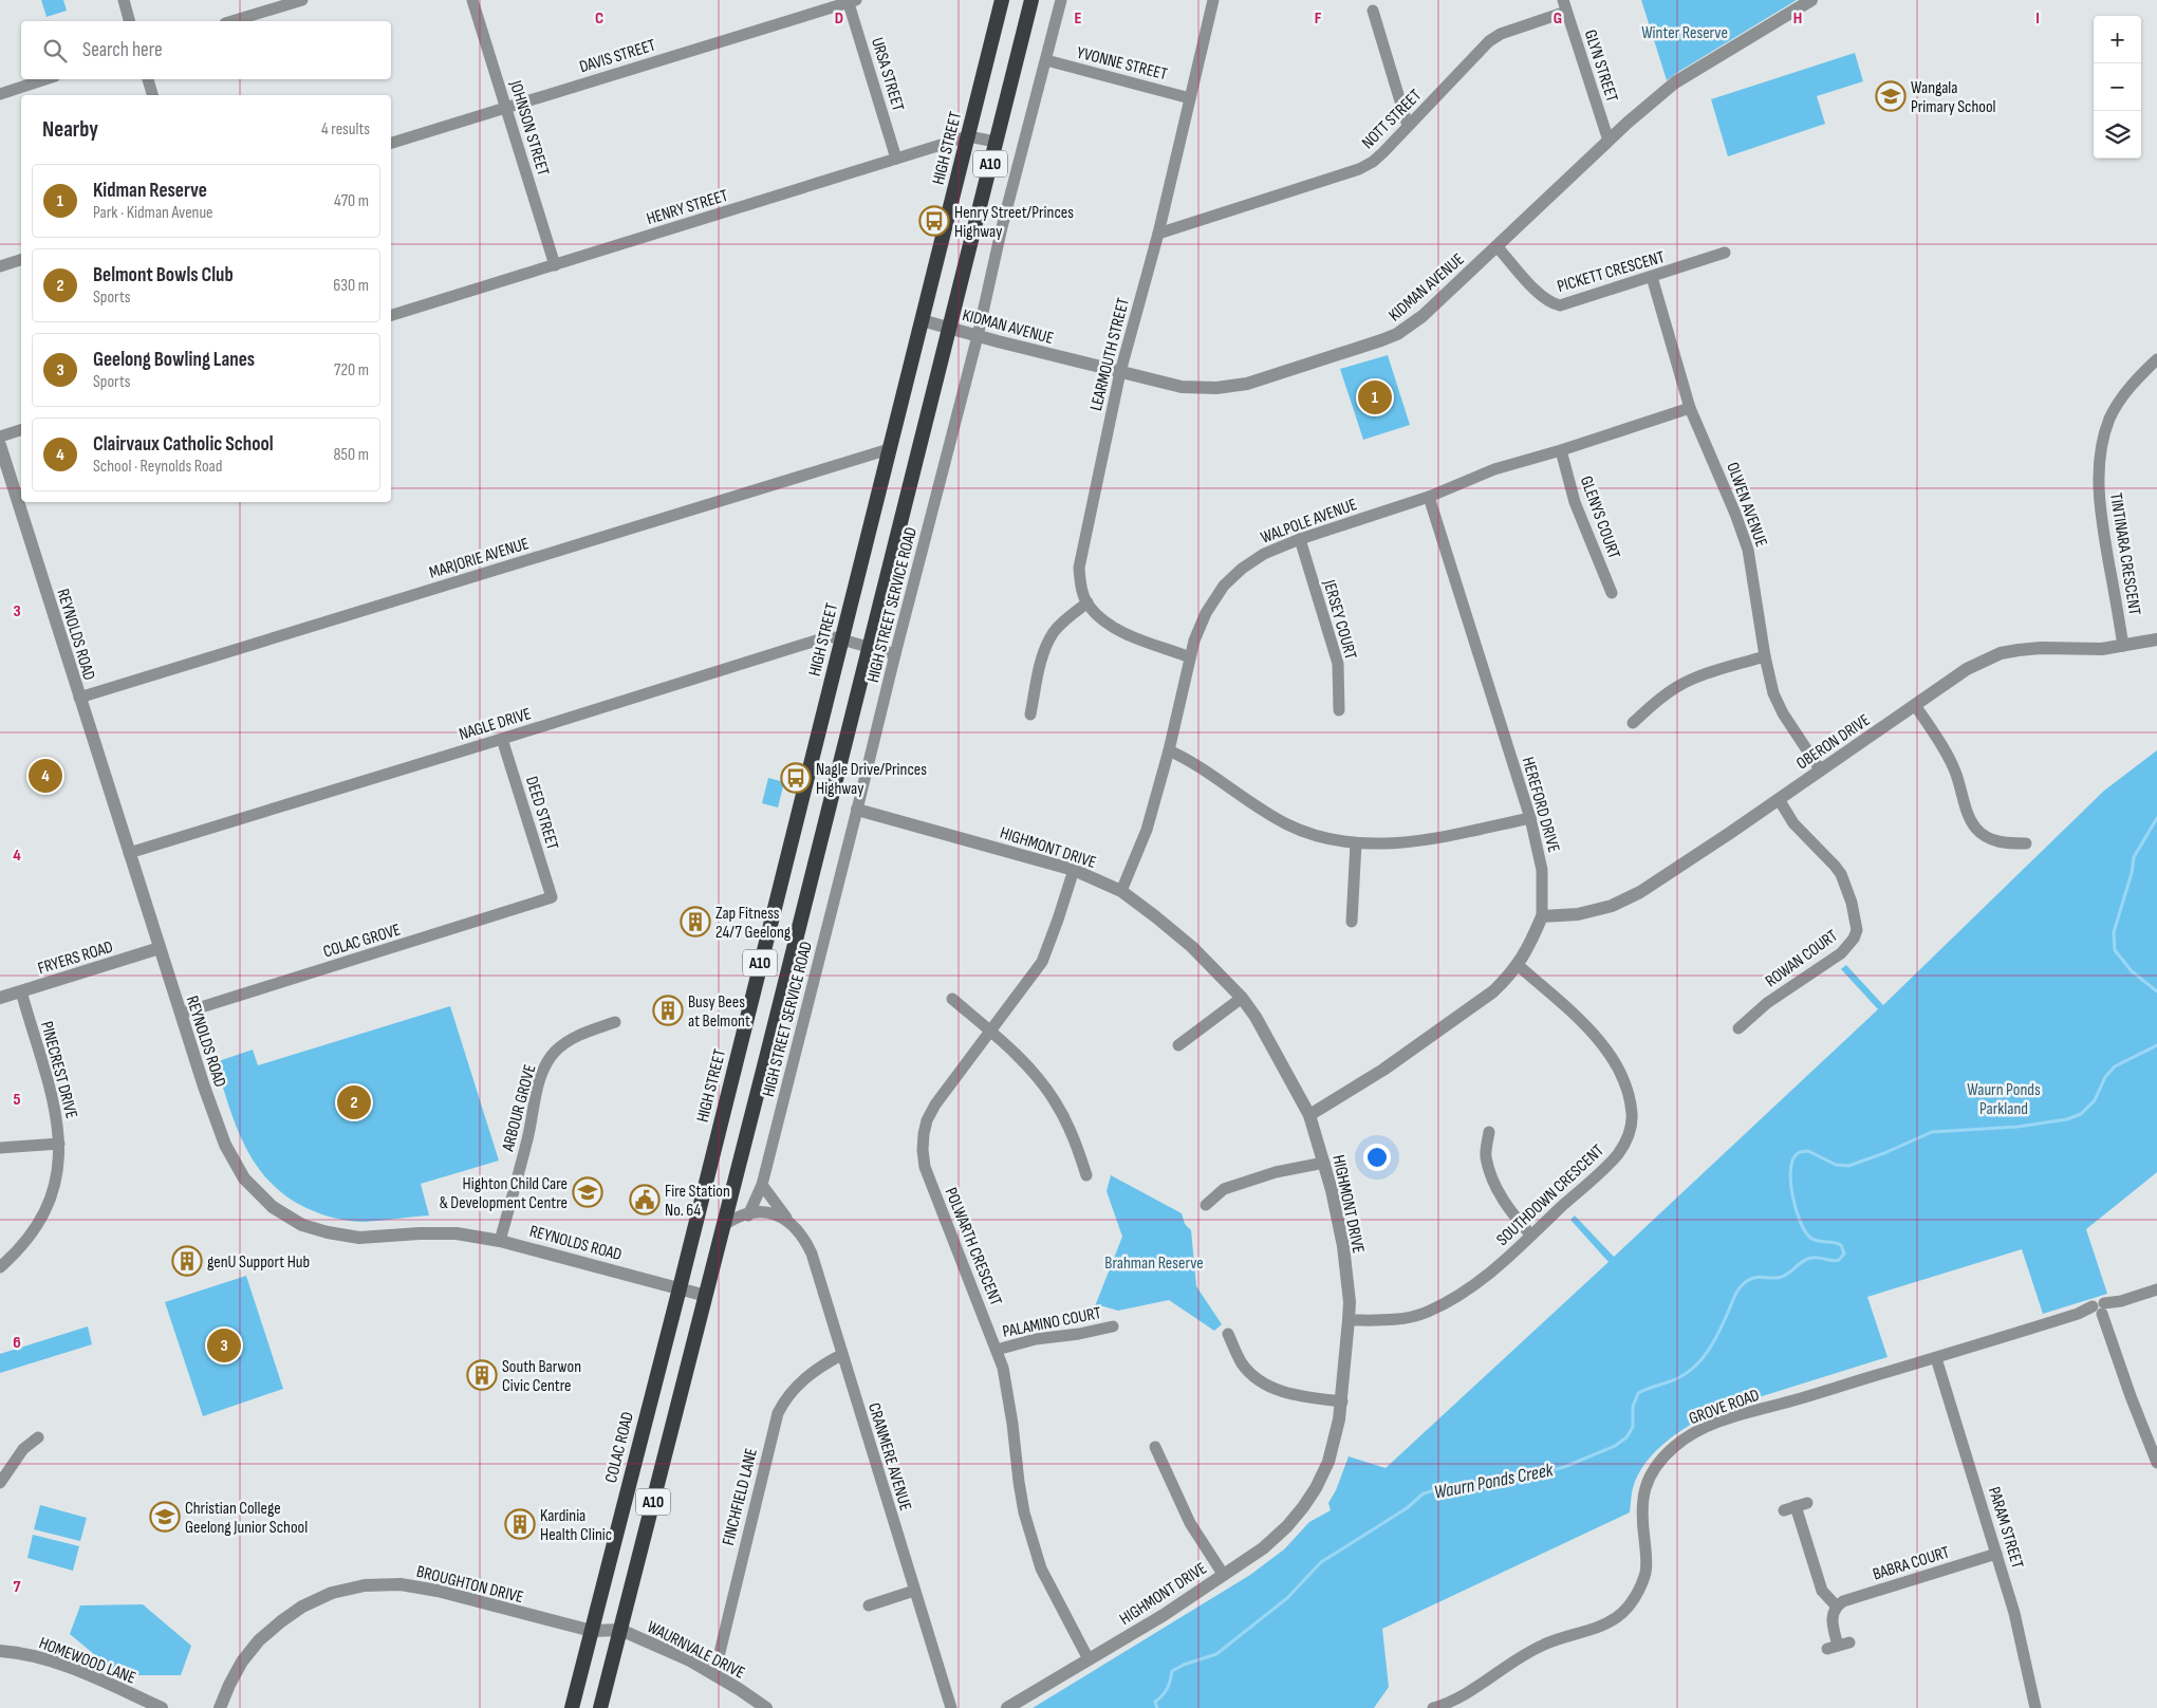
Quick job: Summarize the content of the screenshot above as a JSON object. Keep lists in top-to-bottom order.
{
  "streets": {
    "highway": ["HIGH STREET", "A10", "COLAC ROAD"],
    "street": [
      "DAVIS STREET",
      "YVONNE STREET",
      "GLYN STREET",
      "URSA STREET",
      "NOTT STREET",
      "JOHNSON STREET",
      "HENRY STREET",
      "PICKETT CRESCENT",
      "KIDMAN AVENUE",
      "LEARMOUTH STREET",
      "OLWEN AVENUE",
      "GLENYS COURT",
      "WALPOLE AVENUE",
      "TINTINARA CRESCENT",
      "MARJORIE AVENUE",
      "HIGH STREET SERVICE ROAD",
      "JERSEY COURT",
      "REYNOLDS ROAD",
      "NAGLE DRIVE",
      "OBERON DRIVE",
      "HEREFORD DRIVE",
      "DEED STREET",
      "HIGHMONT DRIVE",
      "COLAC GROVE",
      "FRYERS ROAD",
      "ROWAN COURT",
      "PINECREST DRIVE",
      "ARBOUR GROVE",
      "SOUTHDOWN CRESCENT",
      "POLWARTH CRESCENT",
      "PALAMINO COURT",
      "GROVE ROAD",
      "CRANMERE AVENUE",
      "FINCHFIELD LANE",
      "PARAM STREET",
      "BABRA COURT",
      "BROUGHTON DRIVE",
      "WAURNVALE DRIVE",
      "HOMEWOOD LANE"
    ]
  },
  "crossings": [
    ["DAVIS STREET", "URSA STREET"],
    ["DAVIS STREET", "JOHNSON STREET"],
    ["YVONNE STREET", "LEARMOUTH STREET"],
    ["YVONNE STREET", "HIGH STREET SERVICE ROAD"],
    ["GLYN STREET", "NOTT STREET"],
    ["GLYN STREET", "KIDMAN AVENUE"],
    ["URSA STREET", "HENRY STREET"],
    ["NOTT STREET", "LEARMOUTH STREET"],
    ["JOHNSON STREET", "HENRY STREET"],
    ["HIGH STREET", "HENRY STREET"],
    ["HIGH STREET", "KIDMAN AVENUE"],
    ["HIGH STREET", "MARJORIE AVENUE"],
    ["HIGH STREET", "REYNOLDS ROAD"],
    ["HIGH STREET", "NAGLE DRIVE"],
    ["HIGH STREET", "COLAC ROAD"],
    ["A10", "HENRY STREET"],
    ["A10", "KIDMAN AVENUE"],
    ["A10", "REYNOLDS ROAD"],
    ["A10", "NAGLE DRIVE"],
    ["A10", "BROUGHTON DRIVE"],
    ["A10", "WAURNVALE DRIVE"],
    ["PICKETT CRESCENT", "KIDMAN AVENUE"],
    ["PICKETT CRESCENT", "OLWEN AVENUE"],
    ["KIDMAN AVENUE", "LEARMOUTH STREET"],
    ["KIDMAN AVENUE", "HIGH STREET SERVICE ROAD"],
    ["LEARMOUTH STREET", "WALPOLE AVENUE"],
    ["OLWEN AVENUE", "WALPOLE AVENUE"],
    ["OLWEN AVENUE", "OBERON DRIVE"],
    ["GLENYS COURT", "WALPOLE AVENUE"],
    ["WALPOLE AVENUE", "JERSEY COURT"],
    ["WALPOLE AVENUE", "HEREFORD DRIVE"],
    ["WALPOLE AVENUE", "HIGHMONT DRIVE"],
    ["TINTINARA CRESCENT", "OBERON DRIVE"],
    ["MARJORIE AVENUE", "REYNOLDS ROAD"],
    ["HIGH STREET SERVICE ROAD", "HIGHMONT DRIVE"],
    ["HIGH STREET SERVICE ROAD", "CRANMERE AVENUE"],
    ["REYNOLDS ROAD", "NAGLE DRIVE"],
    ["REYNOLDS ROAD", "COLAC GROVE"],
    ["REYNOLDS ROAD", "FRYERS ROAD"],
    ["REYNOLDS ROAD", "ARBOUR GROVE"],
    ["REYNOLDS ROAD", "COLAC ROAD"],
    ["NAGLE DRIVE", "DEED STREET"],
    ["OBERON DRIVE", "HEREFORD DRIVE"],
    ["OBERON DRIVE", "ROWAN COURT"],
    ["HEREFORD DRIVE", "HIGHMONT DRIVE"],
    ["HEREFORD DRIVE", "SOUTHDOWN CRESCENT"],
    ["DEED STREET", "COLAC GROVE"],
    ["HIGHMONT DRIVE", "SOUTHDOWN CRESCENT"],
    ["HIGHMONT DRIVE", "POLWARTH CRESCENT"],
    ["FRYERS ROAD", "PINECREST DRIVE"],
    ["POLWARTH CRESCENT", "PALAMINO COURT"],
    ["GROVE ROAD", "PARAM STREET"],
    ["COLAC ROAD", "BROUGHTON DRIVE"],
    ["CRANMERE AVENUE", "FINCHFIELD LANE"],
    ["FINCHFIELD LANE", "WAURNVALE DRIVE"],
    ["PARAM STREET", "BABRA COURT"],
    ["BROUGHTON DRIVE", "WAURNVALE DRIVE"]
  ],
  "water": ["Waurn Ponds Creek"],
  "parks": ["Winter Reserve", "Waurn Ponds Parkland", "Brahman Reserve"],
  "places": {
    "school or university": ["Wangala Primary School", "Highton Child Care & Development Centre", "Christian College Geelong Junior School"],
    "bus stop": ["Henry Street/Princes Highway", "Nagle Drive/Princes Highway"],
    "building": [
      "Zap Fitness 24/7 Geelong",
      "Busy Bees at Belmont",
      "genU Support Hub",
      "South Barwon Civic Centre",
      "Kardinia Health Clinic"
    ],
    "public building": ["Fire Station No. 64"]
  },
  "page": {
    "map_buttons": ["+", "−"],
    "search": "Search here",
    "heading": ["Nearby", "4 results"],
    "list": [
      {
        "mark": "1",
        "name": "Kidman Reserve",
        "note": "Park · Kidman Avenue",
        "value": "470 m"
      },
      {
        "mark": "2",
        "name": "Belmont Bowls Club",
        "note": "Sports",
        "value": "630 m"
      },
      {
        "mark": "3",
        "name": "Geelong Bowling Lanes",
        "note": "Sports",
        "value": "720 m"
      },
      {
        "mark": "4",
        "name": "Clairvaux Catholic School",
        "note": "School · Reynolds Road",
        "value": "850 m"
      }
    ],
    "pins": [
      "1",
      "4",
      "2",
      "3"
    ]
  },
  "grid": {
    "columns": [
      "C",
      "D",
      "E",
      "F",
      "G",
      "H",
      "I"
    ],
    "rows": [
      "3",
      "4",
      "5",
      "6",
      "7"
    ]
  }
}
